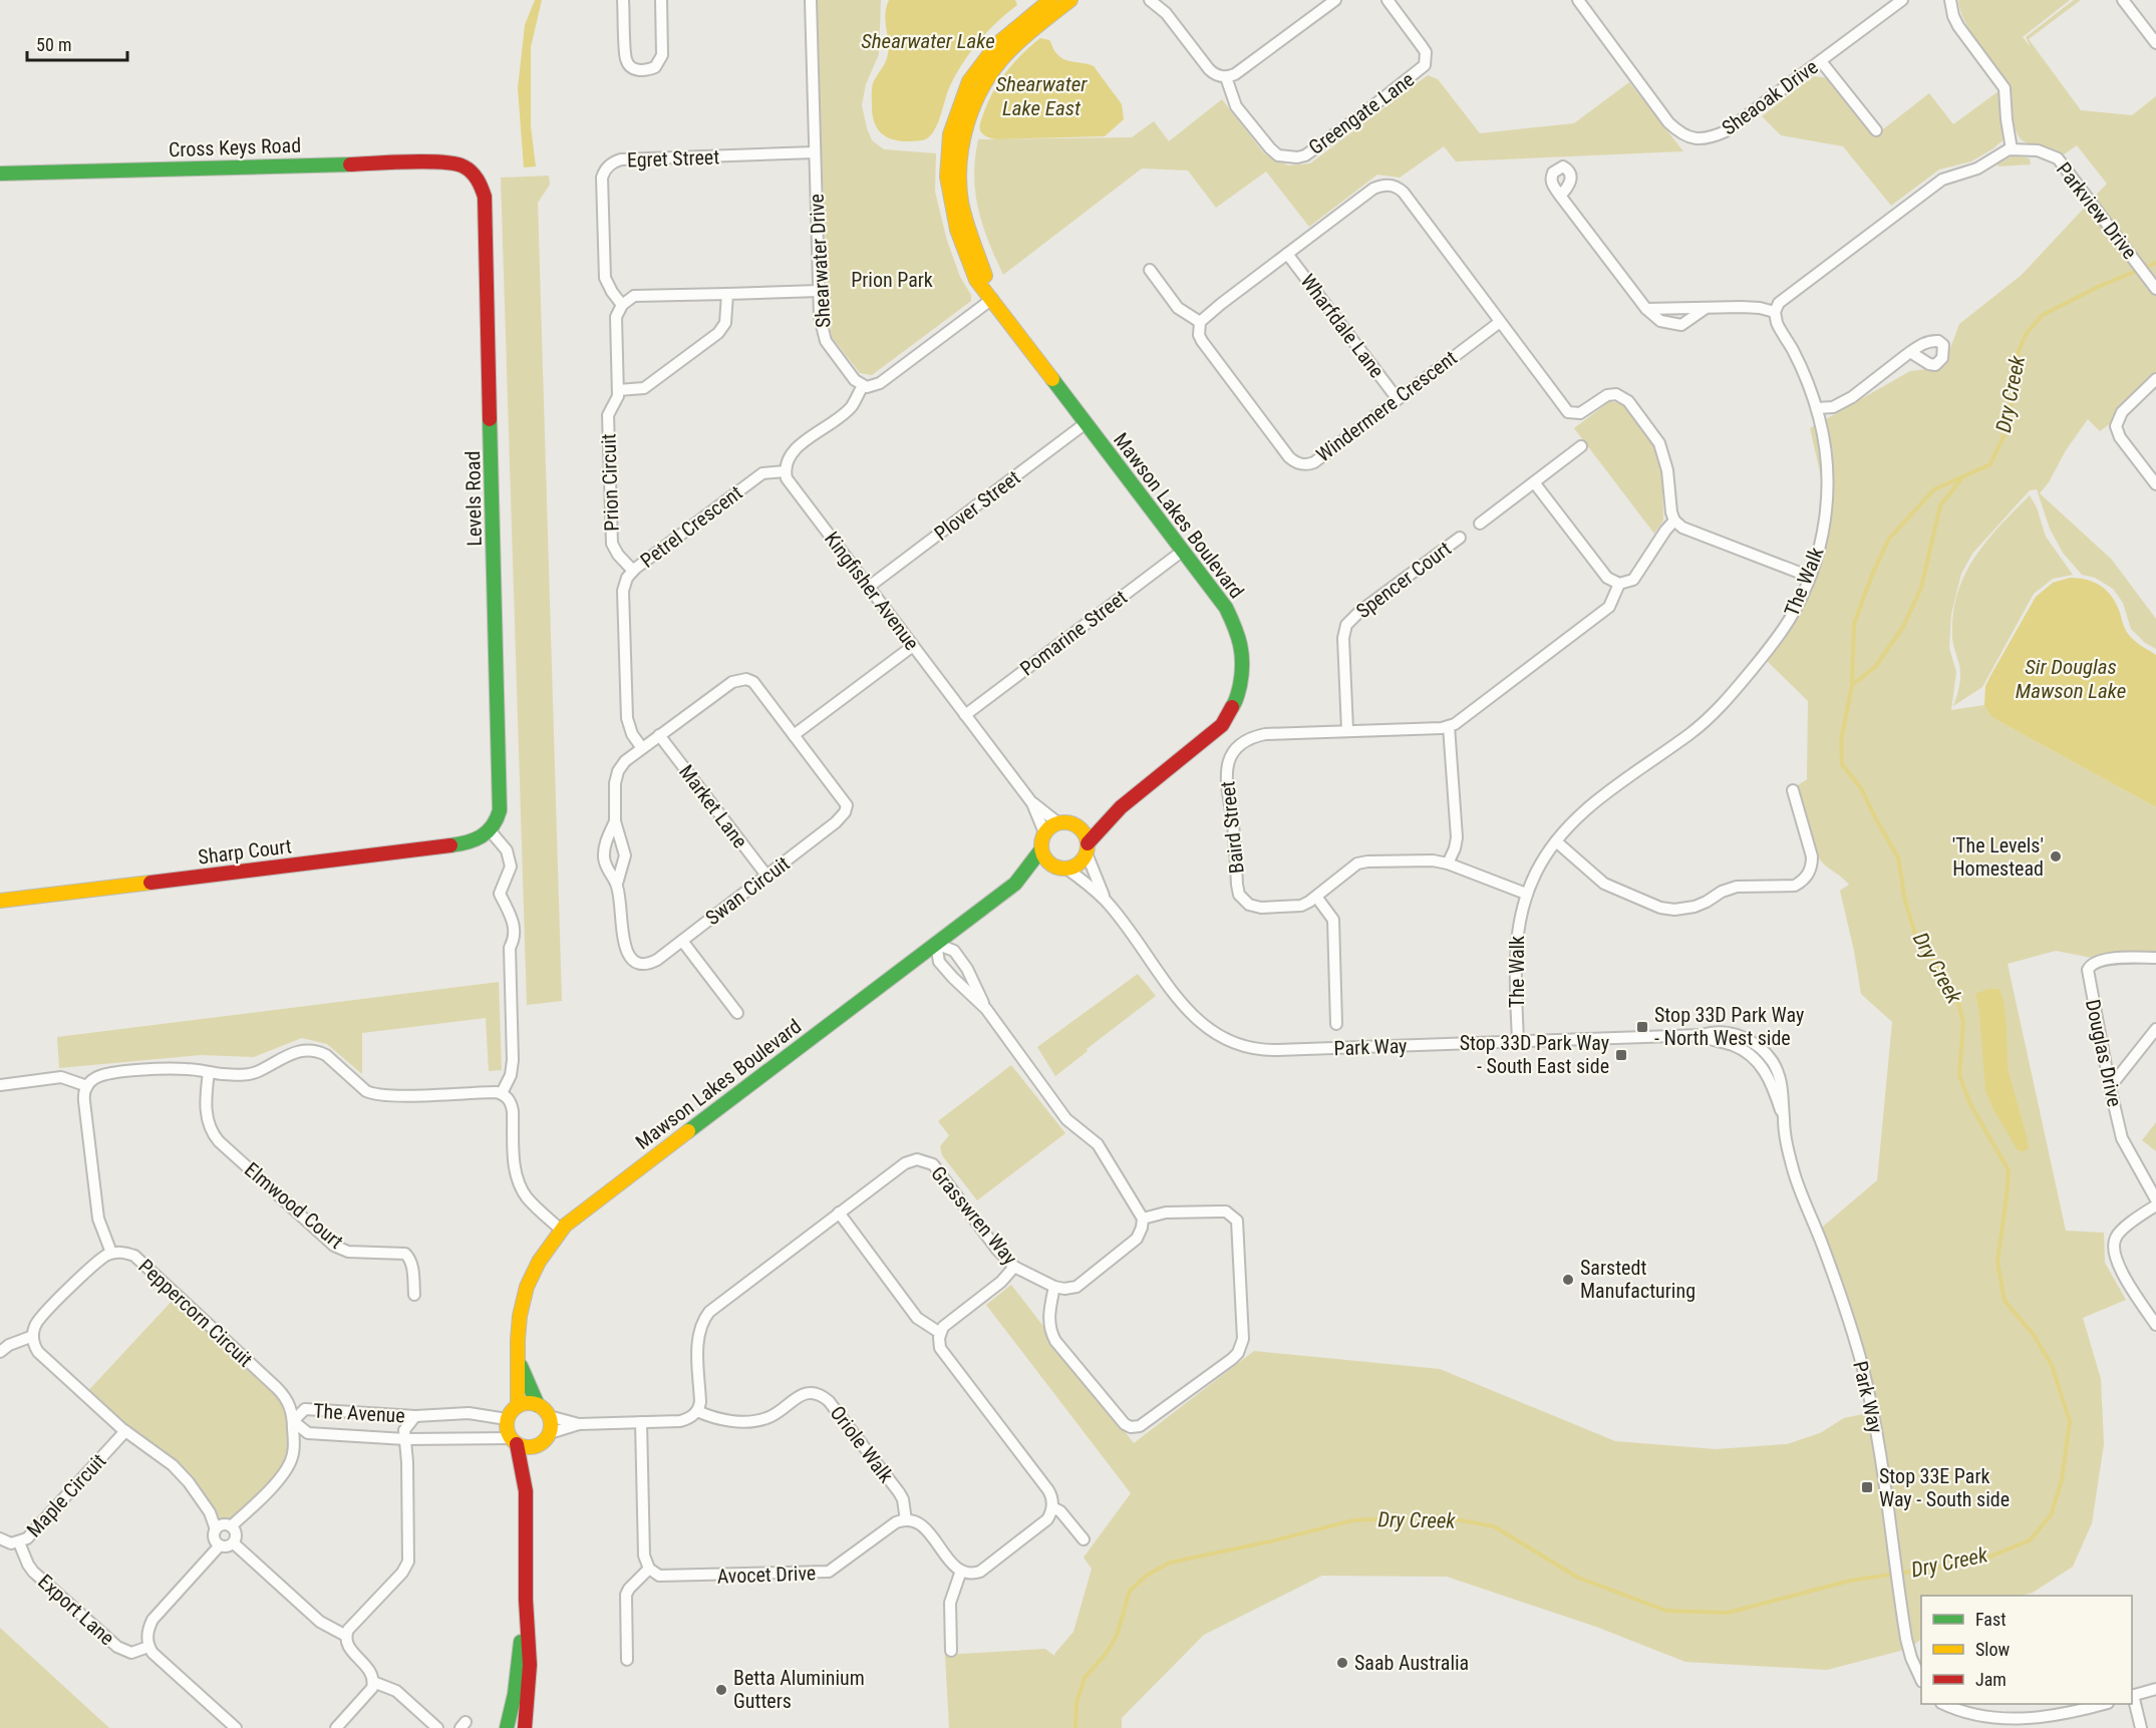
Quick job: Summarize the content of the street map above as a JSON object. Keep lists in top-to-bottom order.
{
  "streets": {
    "street": [
      "Sheaoak Drive",
      "Greengate Lane",
      "Cross Keys Road",
      "Egret Street",
      "Parkview Drive",
      "Shearwater Drive",
      "Wharfdale Lane",
      "Windermere Crescent",
      "Prion Circuit",
      "Levels Road",
      "Plover Street",
      "Mawson Lakes Boulevard",
      "Petrel Crescent",
      "Spencer Court",
      "The Walk",
      "Kingfisher Avenue",
      "Pomarine Street",
      "Market Lane",
      "Baird Street",
      "Sharp Court",
      "Swan Circuit",
      "Park Way",
      "Douglas Drive",
      "Elmwood Court",
      "Grasswren Way",
      "Peppercorn Circuit",
      "The Avenue",
      "Oriole Walk",
      "Maple Circuit",
      "Avocet Drive",
      "Export Lane"
    ]
  },
  "crossings": [
    ["Cross Keys Road", "Levels Road"],
    ["Egret Street", "Shearwater Drive"],
    ["Egret Street", "Prion Circuit"],
    ["Wharfdale Lane", "Windermere Crescent"],
    ["Prion Circuit", "Petrel Crescent"],
    ["Levels Road", "Sharp Court"],
    ["Plover Street", "Mawson Lakes Boulevard"],
    ["Plover Street", "Kingfisher Avenue"],
    ["Mawson Lakes Boulevard", "Kingfisher Avenue"],
    ["Mawson Lakes Boulevard", "Pomarine Street"],
    ["Mawson Lakes Boulevard", "Park Way"],
    ["Mawson Lakes Boulevard", "The Avenue"],
    ["Petrel Crescent", "Kingfisher Avenue"],
    ["Petrel Crescent", "Swan Circuit"],
    ["Spencer Court", "Baird Street"],
    ["The Walk", "Baird Street"],
    ["The Walk", "Park Way"],
    ["Kingfisher Avenue", "Pomarine Street"],
    ["Kingfisher Avenue", "Park Way"],
    ["Market Lane", "Swan Circuit"],
    ["Grasswren Way", "Oriole Walk"],
    ["Peppercorn Circuit", "The Avenue"],
    ["Oriole Walk", "Avocet Drive"],
    ["Maple Circuit", "Export Lane"]
  ],
  "water": [
    "Shearwater Lake",
    "Shearwater Lake East",
    "Dry Creek",
    "Sir Douglas Mawson Lake"
  ],
  "parks": ["Prion Park"],
  "places": {
    "other": [
      "'The Levels' Homestead",
      "Sarstedt Manufacturing",
      "Saab Australia",
      "Betta Aluminium Gutters"
    ],
    "transit": ["Stop 33D Park Way - North West side", "Stop 33D Park Way - South East side", "Stop 33E Park Way - South side"]
  },
  "legend": ["Fast", "Slow", "Jam"],
  "scale_bar": "50 m"
}
